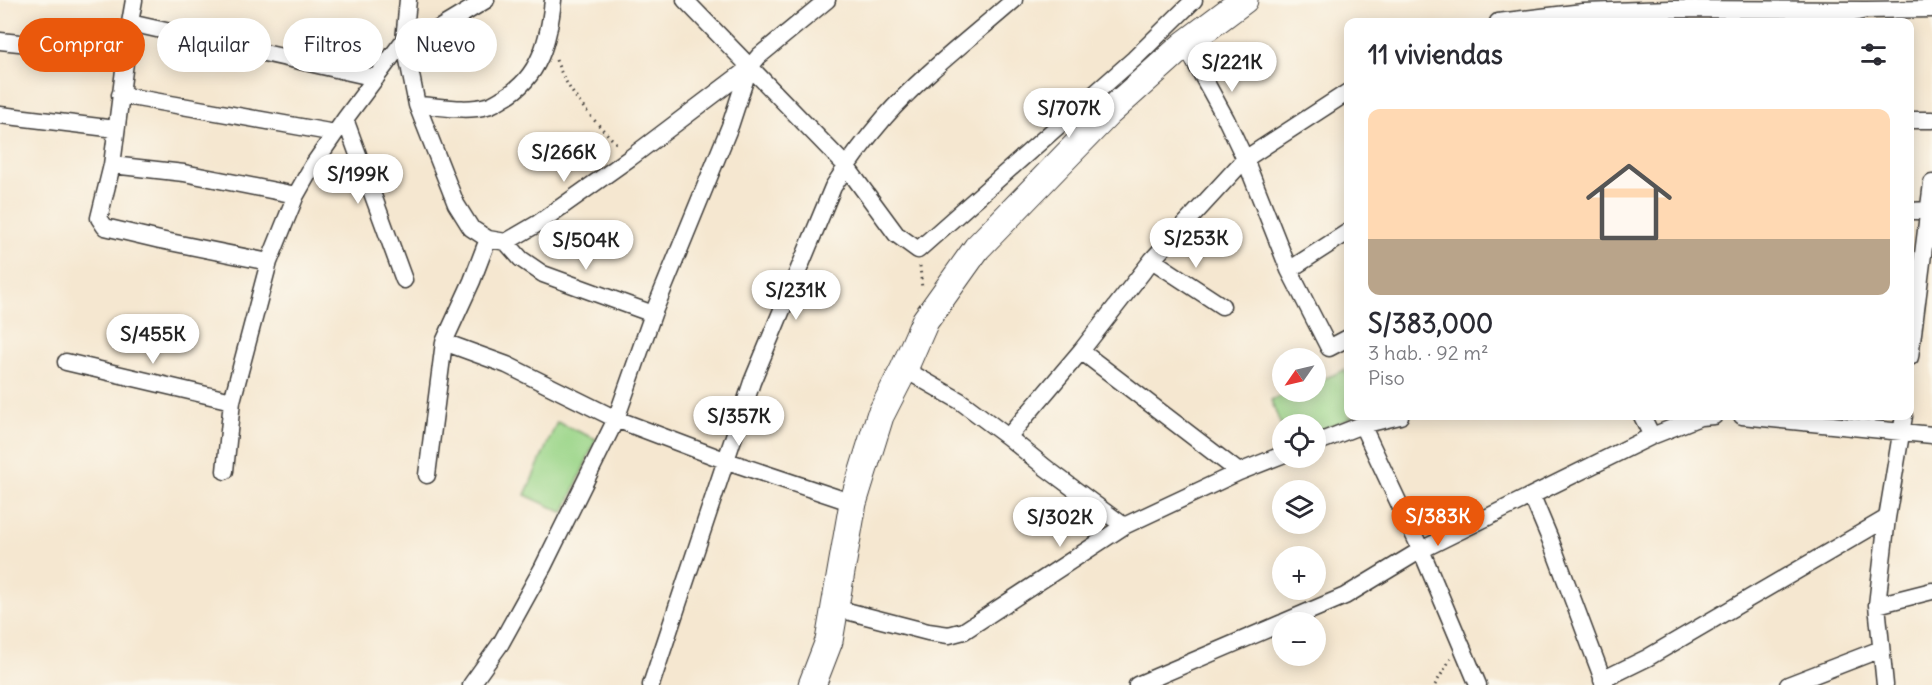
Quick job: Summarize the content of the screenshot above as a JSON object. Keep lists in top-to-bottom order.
{
  "north": "bottom left",
  "page": {
    "chip": [
      "Comprar",
      "Alquilar",
      "Filtros",
      "Nuevo"
    ],
    "heading": "11 viviendas",
    "price": [
      "S/221K",
      "S/707K",
      "S/266K",
      "S/199K",
      "S/253K",
      "S/504K",
      "S/231K",
      "S/455K",
      "S/357K",
      "S/383K",
      "S/302K"
    ],
    "list": [
      {
        "name": "S/383,000",
        "note": "3 hab. · 92 m² · Piso"
      }
    ],
    "map_buttons": ["+", "−"]
  }
}
